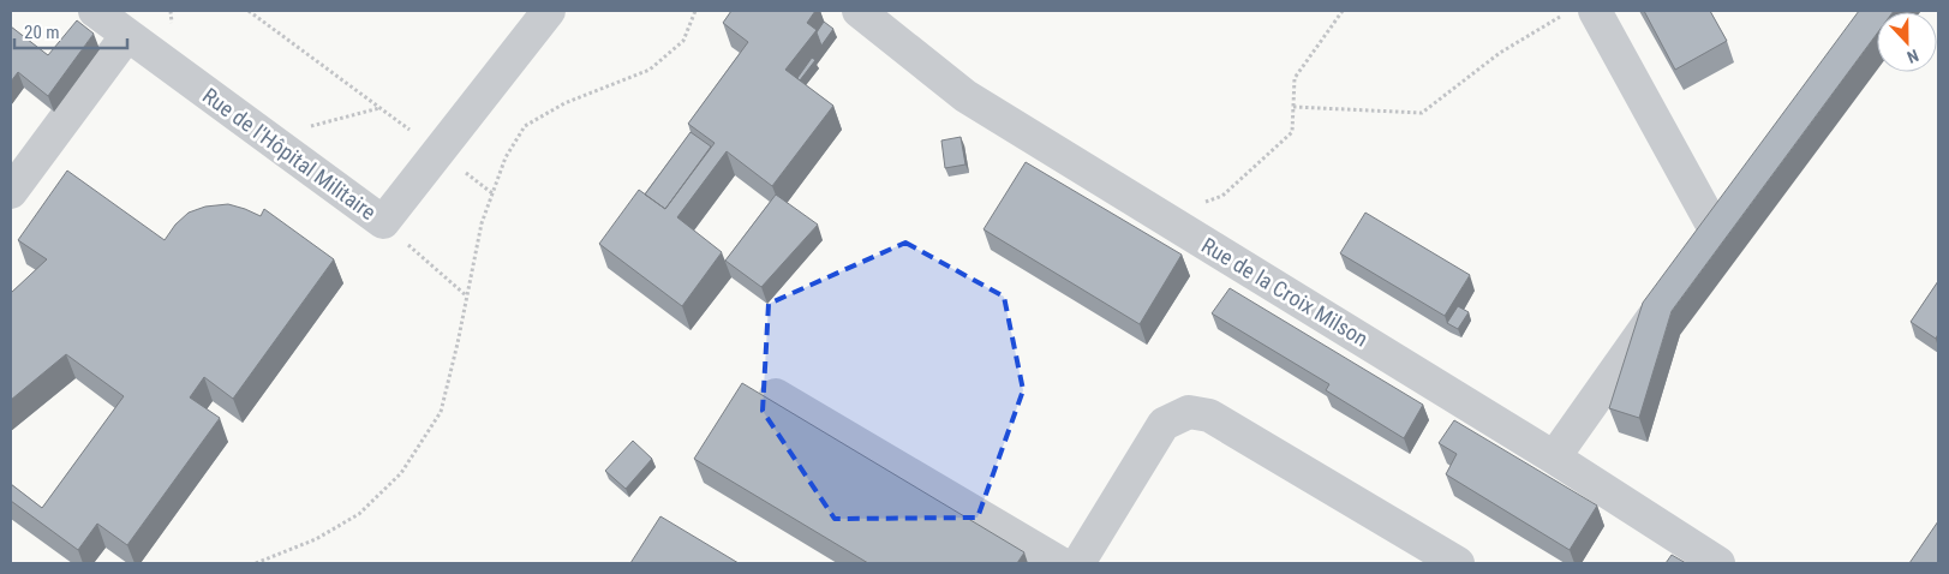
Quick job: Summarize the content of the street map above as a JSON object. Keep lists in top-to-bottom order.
{
  "streets": {
    "street": ["Rue de l'Hôpital Militaire", "Rue de la Croix Milson"]
  },
  "scale_bar": "20 m",
  "north": "bottom"
}
